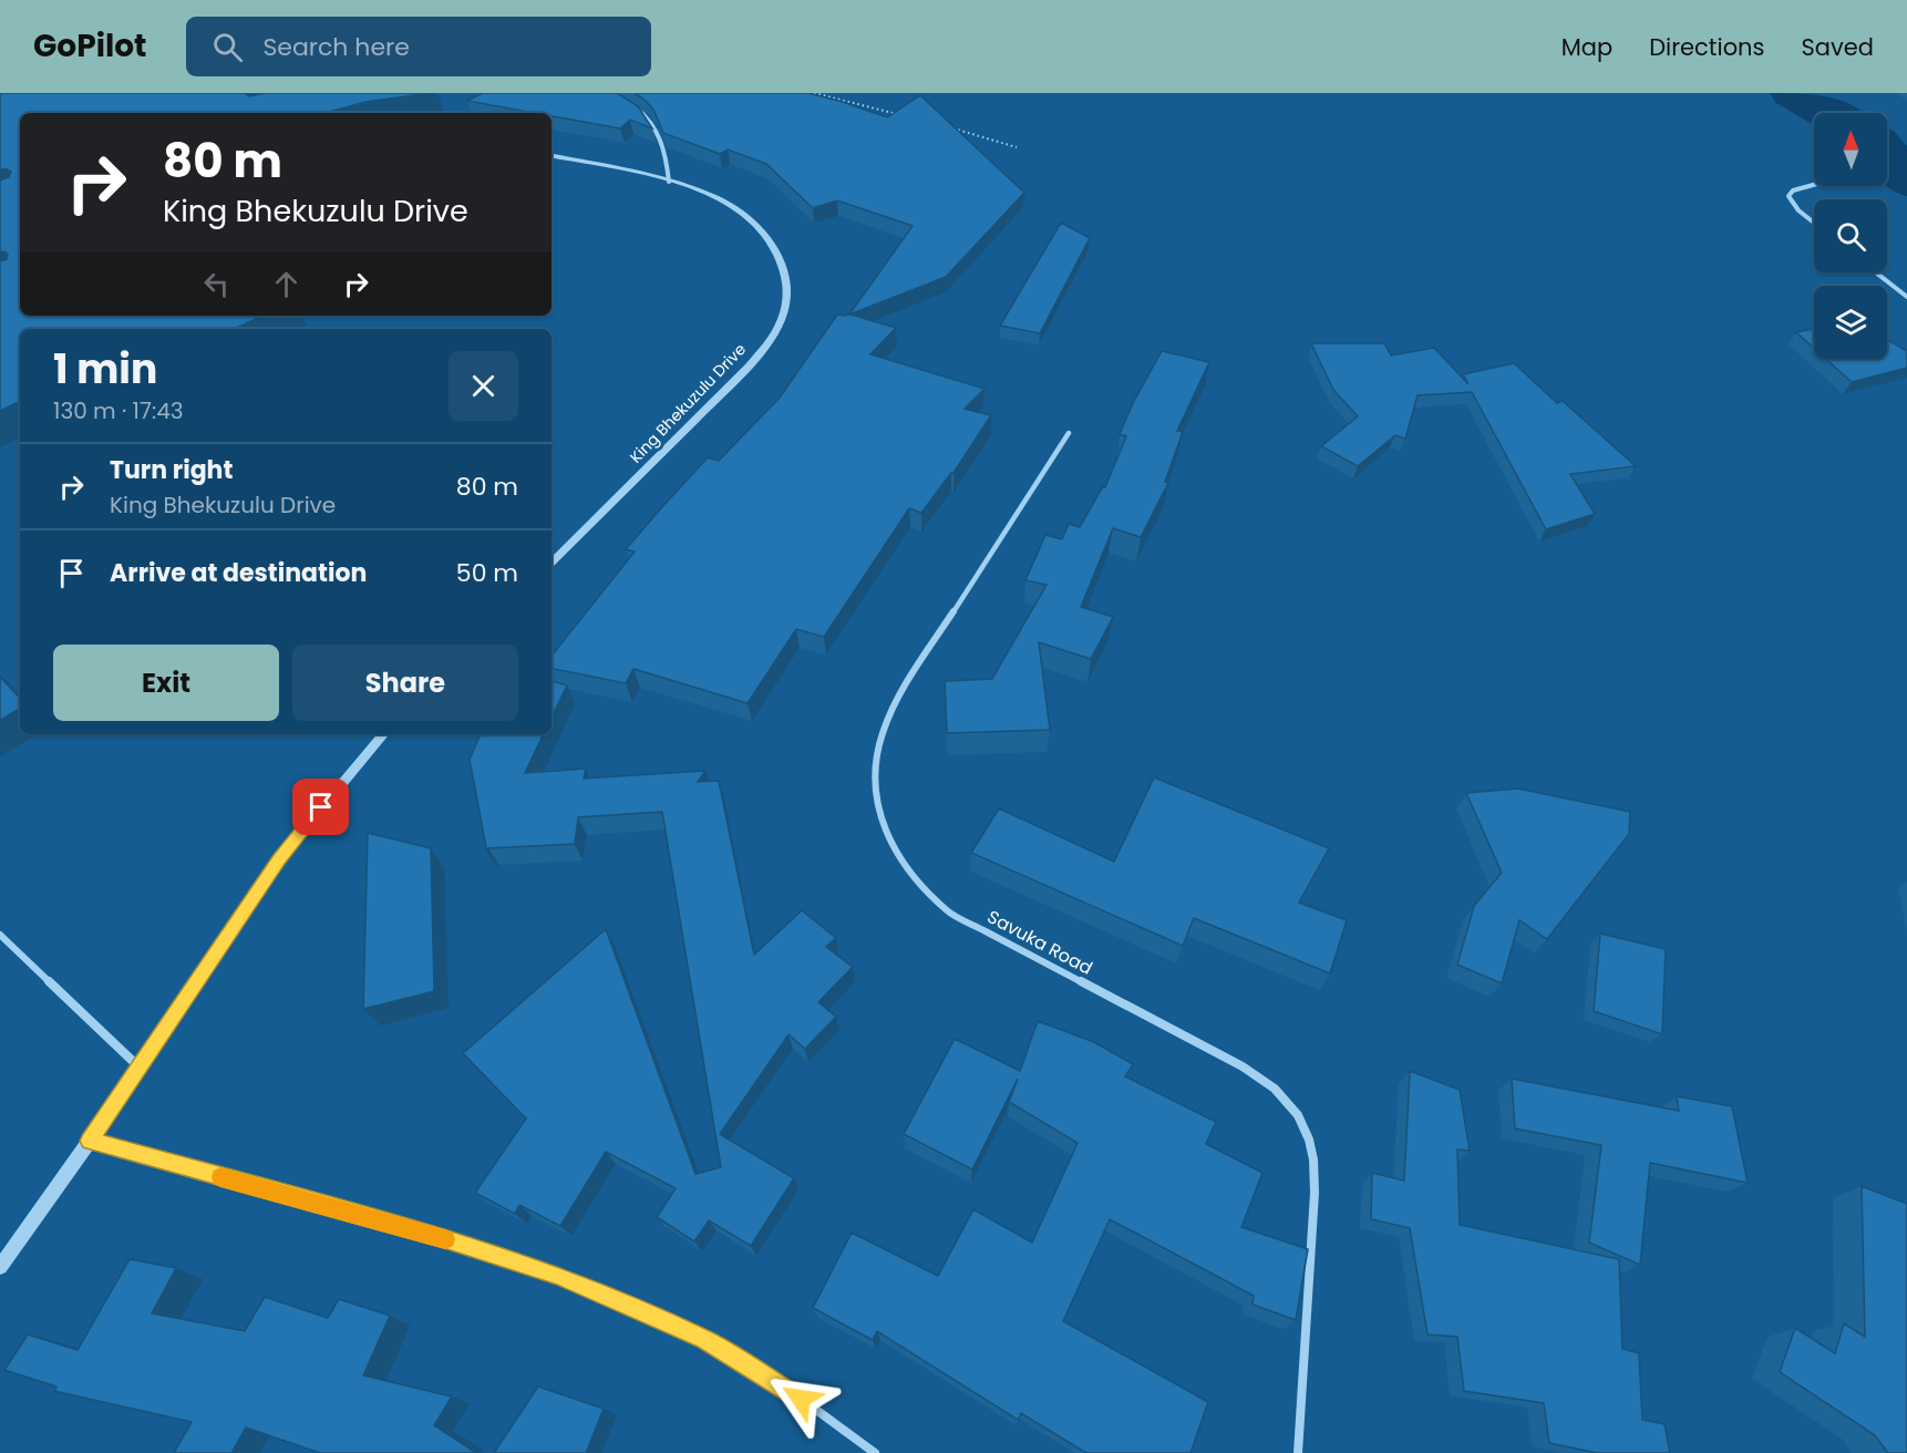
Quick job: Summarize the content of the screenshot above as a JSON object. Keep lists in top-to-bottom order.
{
  "streets": {
    "street": ["King Bhekuzulu Drive", "Savuka Road"]
  },
  "north": "top",
  "page": {
    "header": "GoPilot",
    "search": "Search here",
    "nav": ["Map", "Directions", "Saved"],
    "turn": ["80 m", "King Bhekuzulu Drive"],
    "heading": ["1 min", "130 m · 17:43"],
    "list": [
      {
        "name": "Turn right",
        "note": "King Bhekuzulu Drive",
        "value": "80 m"
      },
      {
        "name": "Arrive at destination",
        "value": "50 m"
      }
    ],
    "buttons": ["Exit", "Share"]
  }
}
